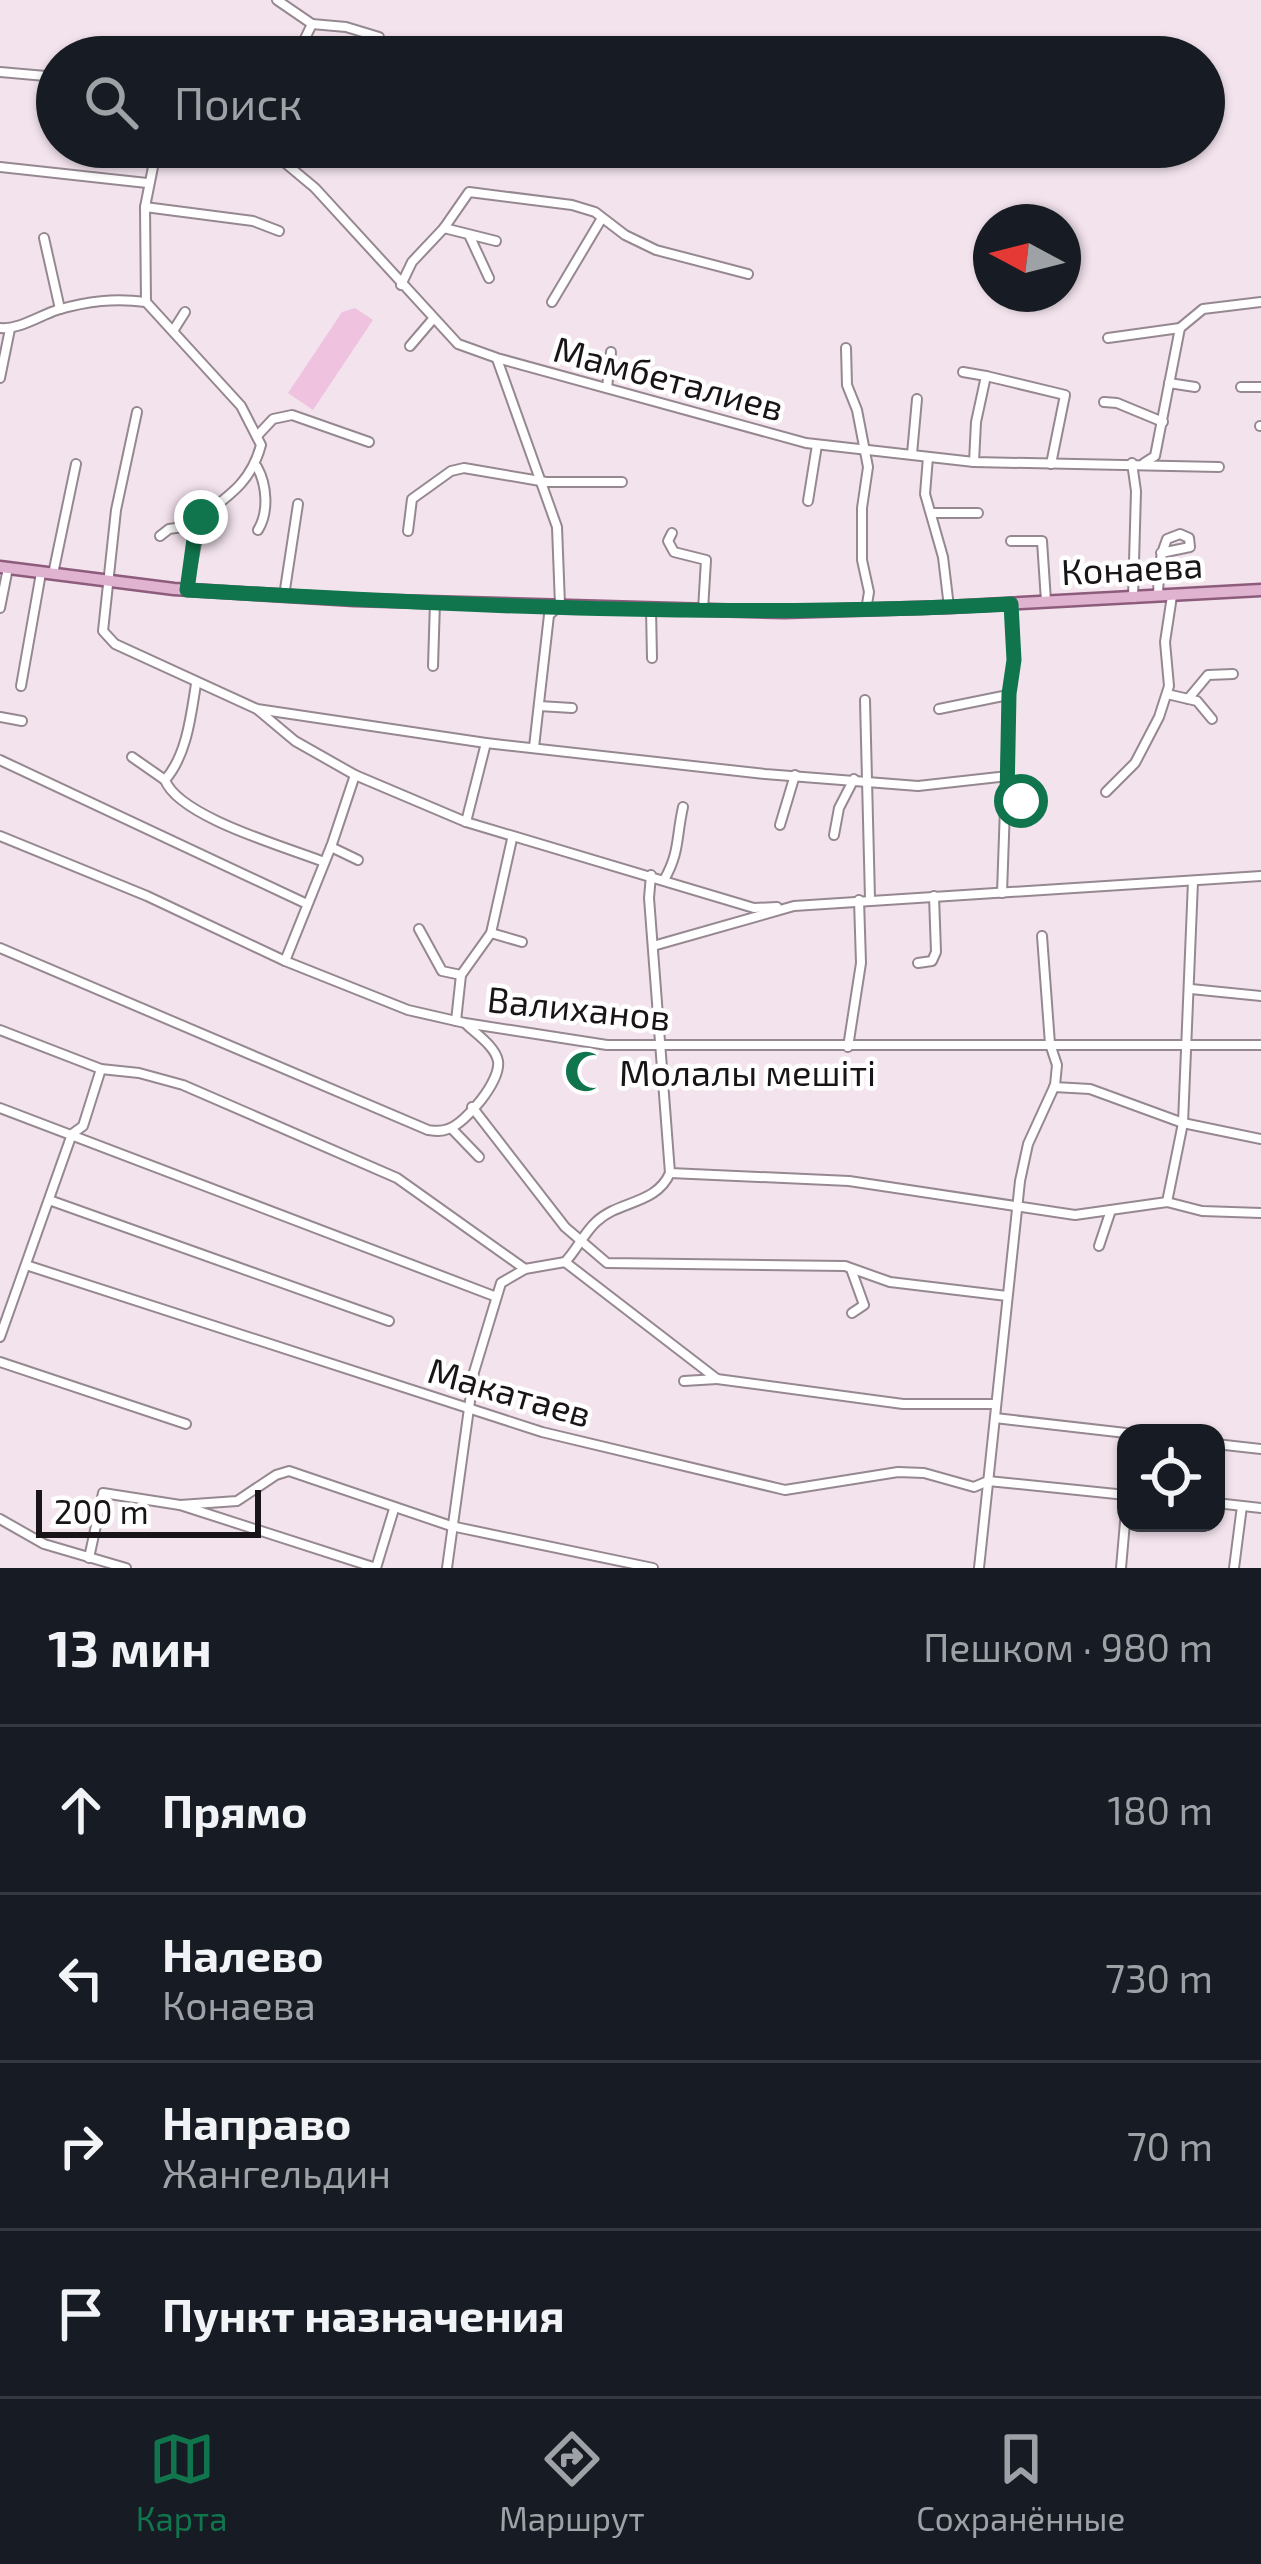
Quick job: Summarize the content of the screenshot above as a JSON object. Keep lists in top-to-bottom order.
{
  "streets": {
    "main road": ["Конаева"],
    "street": ["Мамбеталиев", "Валиханов", "Макатаев"]
  },
  "places": {
    "mosque": ["Молалы мешіті"]
  },
  "scale_bar": "200 m",
  "north": "left",
  "page": {
    "search": "Поиск",
    "scale": "200 m",
    "heading": ["13 мин", "Пешком · 980 m"],
    "list": [
      ["Прямо", "180 m"],
      ["Налево", "Конаева", "730 m"],
      ["Направо", "Жангельдин", "70 m"],
      "Пункт назначения"
    ],
    "nav": ["Карта", "Маршрут", "Сохранённые"]
  }
}
